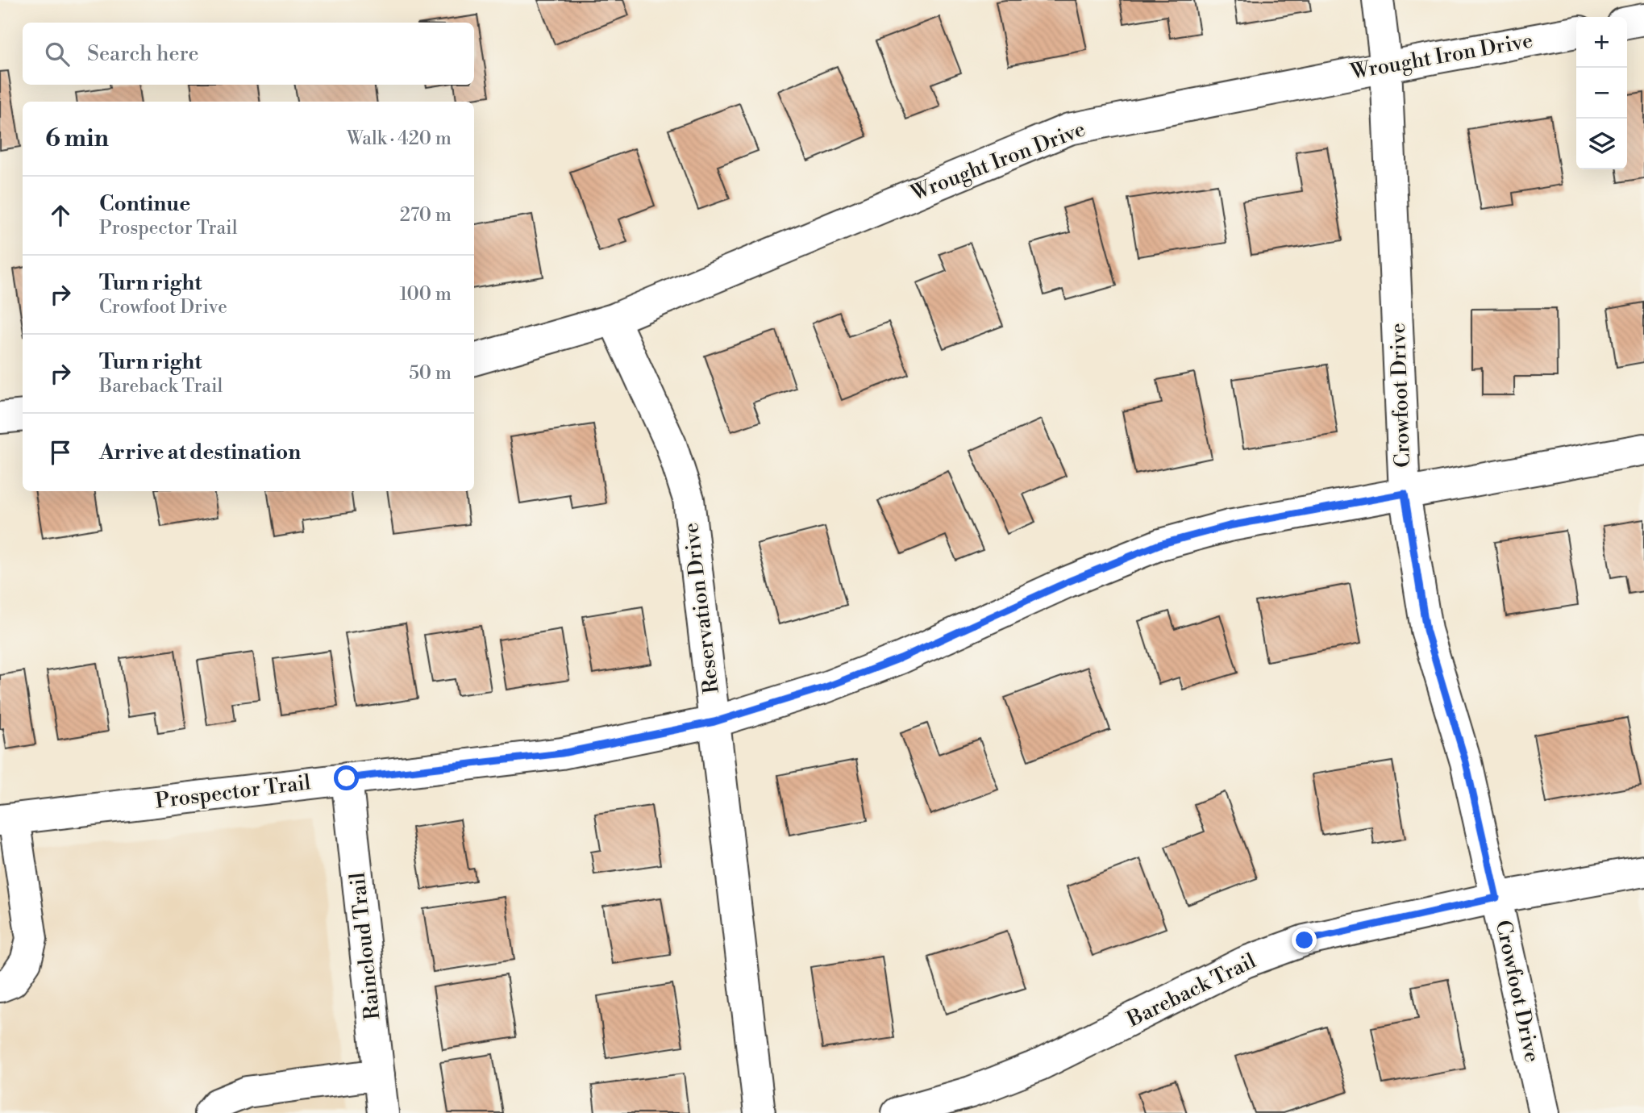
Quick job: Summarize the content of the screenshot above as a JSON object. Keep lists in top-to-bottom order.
{
  "streets": {
    "street": [
      "Wrought Iron Drive",
      "Crowfoot Drive",
      "Reservation Drive",
      "Prospector Trail",
      "Raincloud Trail",
      "Bareback Trail"
    ]
  },
  "crossings": [
    ["Wrought Iron Drive", "Crowfoot Drive"],
    ["Wrought Iron Drive", "Reservation Drive"],
    ["Crowfoot Drive", "Prospector Trail"],
    ["Crowfoot Drive", "Bareback Trail"],
    ["Reservation Drive", "Prospector Trail"],
    ["Prospector Trail", "Raincloud Trail"]
  ],
  "page": {
    "map_buttons": ["+", "−"],
    "search": "Search here",
    "heading": ["6 min", "Walk · 420 m"],
    "list": [
      ["Continue", "Prospector Trail", "270 m"],
      ["Turn right", "Crowfoot Drive", "100 m"],
      ["Turn right", "Bareback Trail", "50 m"],
      "Arrive at destination"
    ]
  }
}
